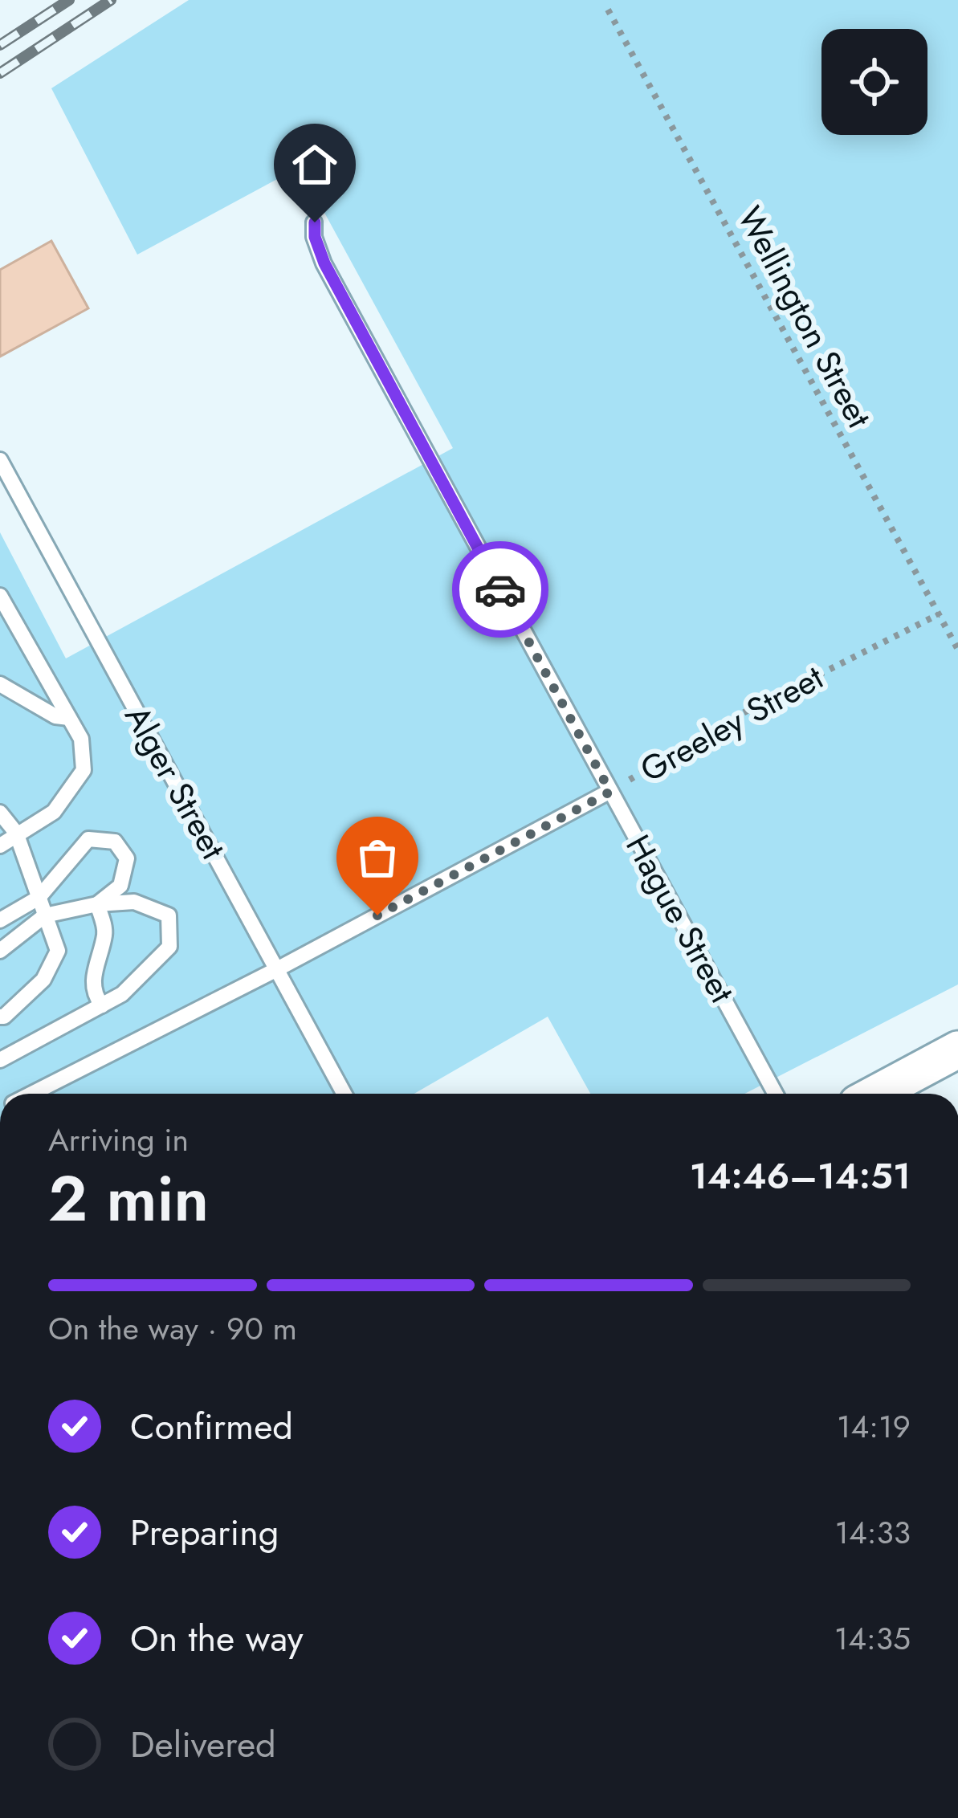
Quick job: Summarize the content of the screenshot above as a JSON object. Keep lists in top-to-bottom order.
{
  "streets": {
    "lane": ["Greeley Street", "Alger Street", "Hague Street"],
    "path": ["Wellington Street"]
  },
  "crossings": [
    ["Wellington Street", "Greeley Street"],
    ["Greeley Street", "Alger Street"],
    ["Greeley Street", "Hague Street"]
  ],
  "page": {
    "heading": ["2 min", "Arriving in", "14:46–14:51"],
    "bar": "On the way · 90 m",
    "list": [
      ["Confirmed", "14:19"],
      ["Preparing", "14:33"],
      ["On the way", "14:35"],
      "Delivered"
    ]
  }
}
